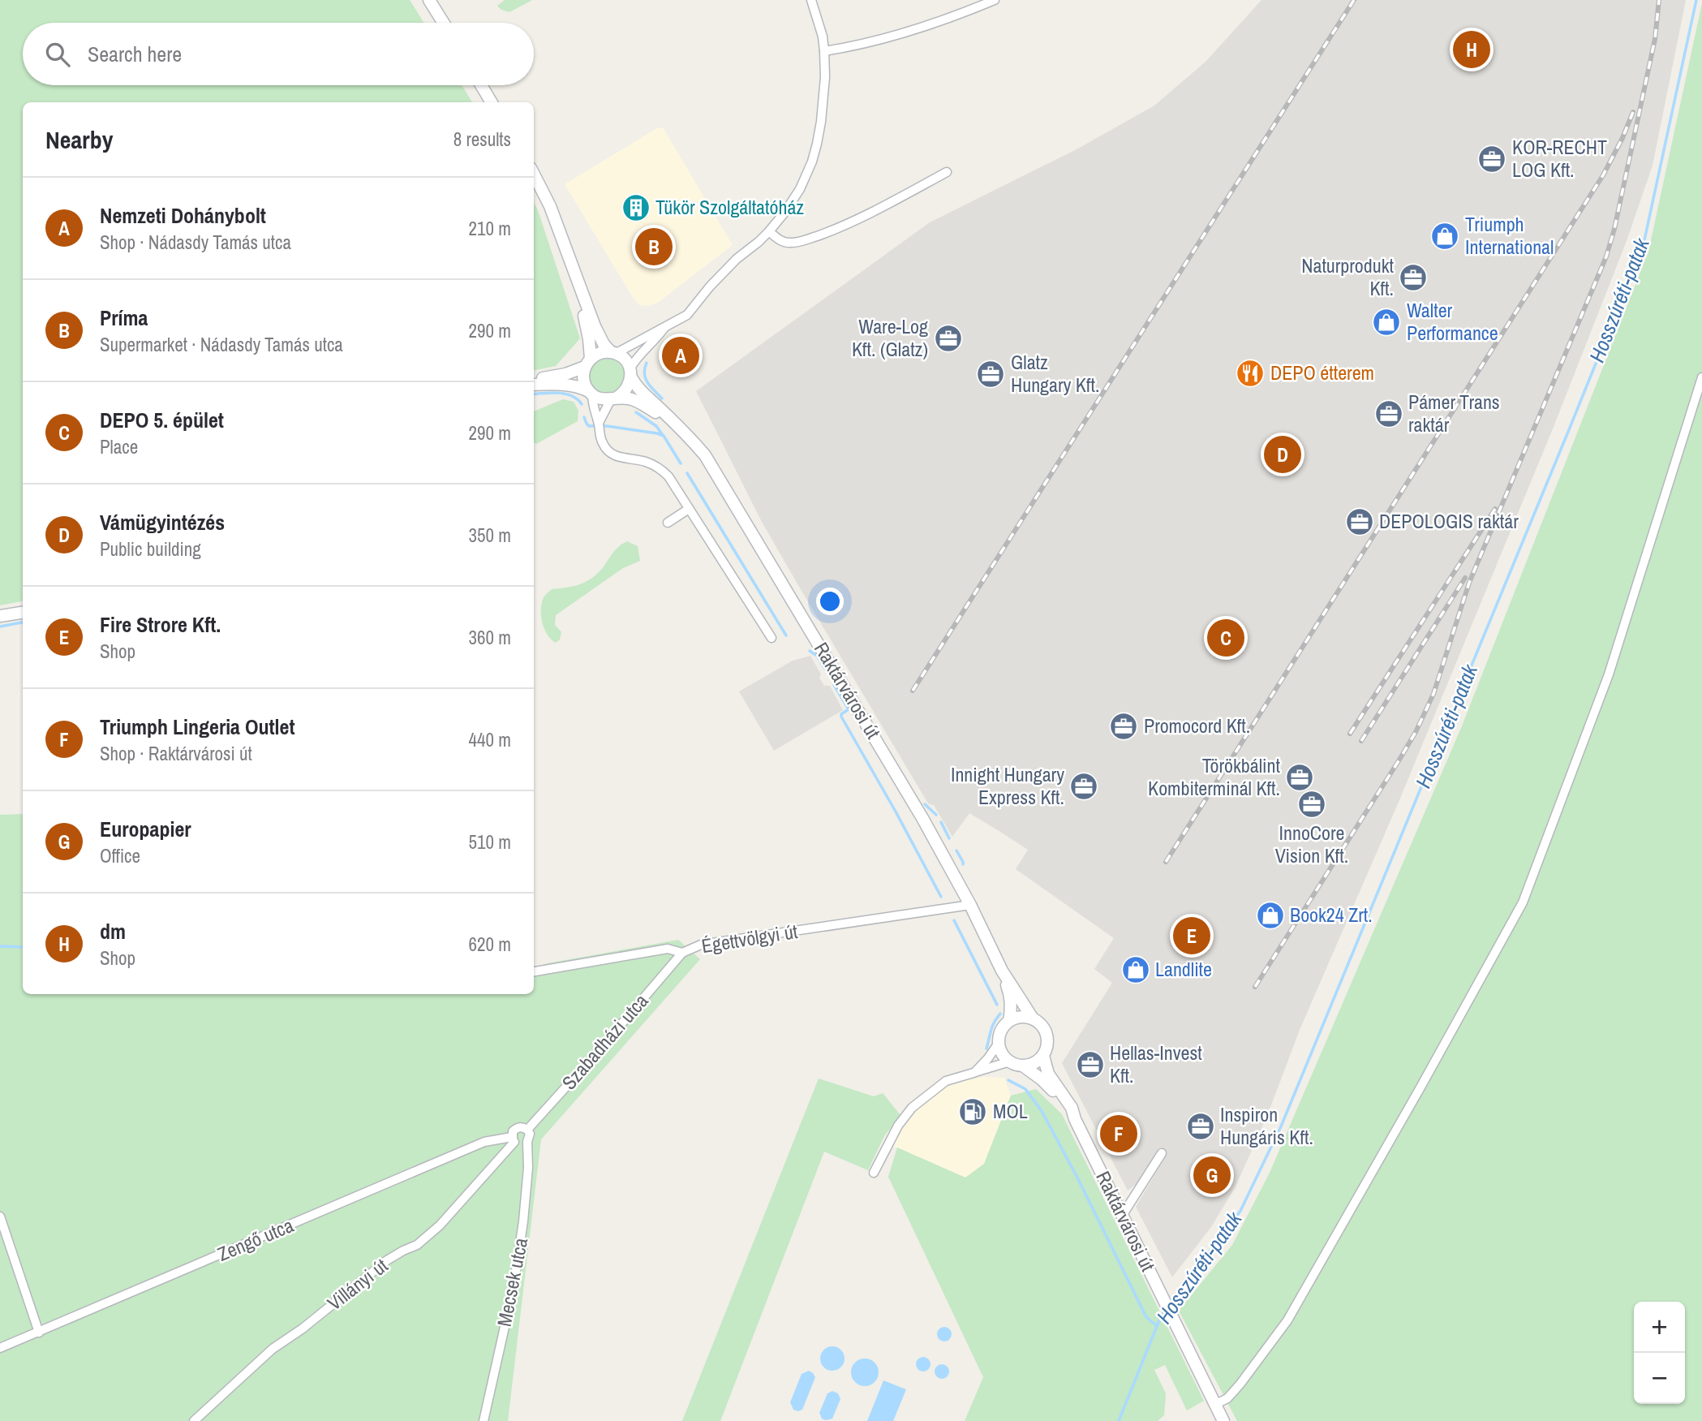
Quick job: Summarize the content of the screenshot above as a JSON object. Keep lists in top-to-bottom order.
{
  "streets": {
    "street": [
      "Raktárvárosi út",
      "Égettvölgyi út",
      "Szabadházi utca",
      "Zengő utca",
      "Mecsek utca",
      "Villányi út"
    ]
  },
  "crossings": [
    ["Raktárvárosi út", "Égettvölgyi út"],
    ["Égettvölgyi út", "Szabadházi utca"],
    ["Szabadházi utca", "Zengő utca"],
    ["Szabadházi utca", "Mecsek utca"],
    ["Szabadházi utca", "Villányi út"],
    ["Zengő utca", "Mecsek utca"],
    ["Zengő utca", "Villányi út"],
    ["Mecsek utca", "Villányi út"]
  ],
  "water": ["Hosszúréti-patak"],
  "places": {
    "office": [
      "KOR-RECHT LOG Kft.",
      "Naturprodukt Kft.",
      "Ware-Log Kft. (Glatz)",
      "Glatz Hungary Kft.",
      "Pámer Trans raktár",
      "DEPOLOGIS raktár",
      "Promocord Kft.",
      "Törökbálint Kombiterminál Kft.",
      "Innight Hungary Express Kft.",
      "InnoCore Vision Kft.",
      "Hellas-Invest Kft.",
      "Inspiron Hungáris Kft."
    ],
    "building": ["Tükör Szolgáltatóház"],
    "shop": [
      "Triumph International",
      "Walter Performance",
      "Book24 Zrt.",
      "Landlite"
    ],
    "restaurant": ["DEPO étterem"],
    "fuel station": ["MOL"]
  },
  "page": {
    "search": "Search here",
    "pins": [
      "H",
      "B",
      "A",
      "D",
      "C",
      "E",
      "F",
      "G"
    ],
    "heading": ["Nearby", "8 results"],
    "list": [
      {
        "mark": "A",
        "name": "Nemzeti Dohánybolt",
        "note": "Shop · Nádasdy Tamás utca",
        "value": "210 m"
      },
      {
        "mark": "B",
        "name": "Príma",
        "note": "Supermarket · Nádasdy Tamás utca",
        "value": "290 m"
      },
      {
        "mark": "C",
        "name": "DEPO 5. épület",
        "note": "Place",
        "value": "290 m"
      },
      {
        "mark": "D",
        "name": "Vámügyintézés",
        "note": "Public building",
        "value": "350 m"
      },
      {
        "mark": "E",
        "name": "Fire Strore Kft.",
        "note": "Shop",
        "value": "360 m"
      },
      {
        "mark": "F",
        "name": "Triumph Lingeria Outlet",
        "note": "Shop · Raktárvárosi út",
        "value": "440 m"
      },
      {
        "mark": "G",
        "name": "Europapier",
        "note": "Office",
        "value": "510 m"
      },
      {
        "mark": "H",
        "name": "dm",
        "note": "Shop",
        "value": "620 m"
      }
    ],
    "map_buttons": ["+", "−"]
  }
}
